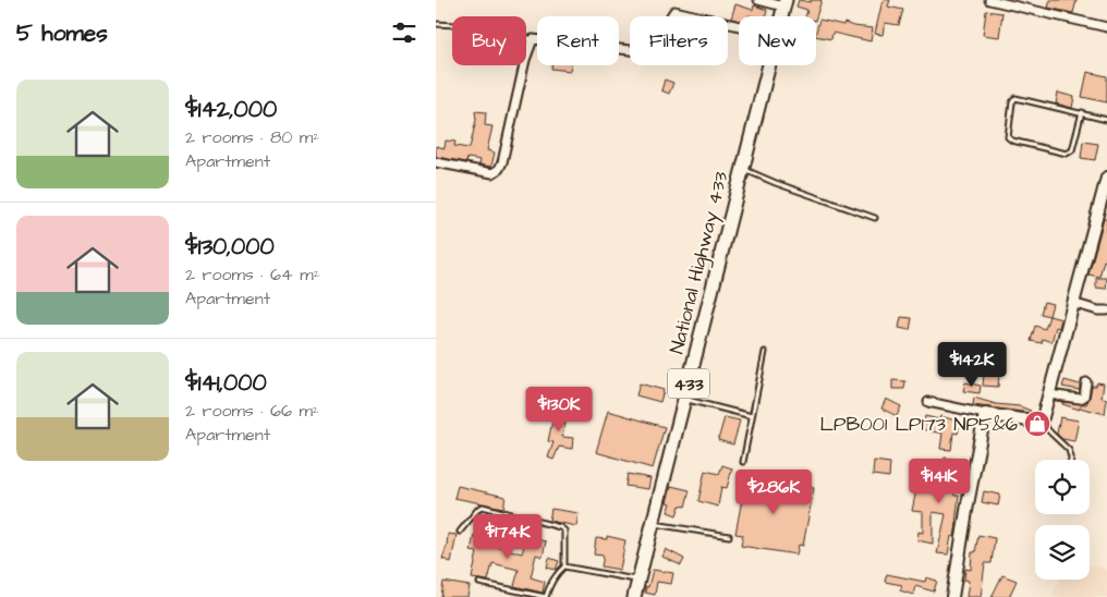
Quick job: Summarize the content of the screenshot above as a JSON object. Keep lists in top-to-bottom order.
{
  "streets": {
    "main road": ["National Highway 433", "433"]
  },
  "places": {
    "shop": ["LPB001 LP173 NP5&6"]
  },
  "page": {
    "heading": "5 homes",
    "chip": [
      "Buy",
      "Rent",
      "Filters",
      "New"
    ],
    "list": [
      {
        "name": "$142,000",
        "note": "2 rooms · 80 m² · Apartment"
      },
      {
        "name": "$130,000",
        "note": "2 rooms · 64 m² · Apartment"
      },
      {
        "name": "$141,000",
        "note": "2 rooms · 66 m² · Apartment"
      }
    ],
    "price": [
      "$142K",
      "$130K",
      "$141K",
      "$286K",
      "$174K"
    ]
  }
}
